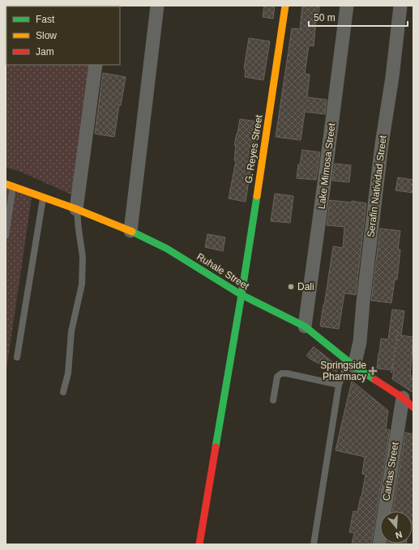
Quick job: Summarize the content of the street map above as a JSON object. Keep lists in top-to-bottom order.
{
  "streets": {
    "street": [
      "G. Reyes Street",
      "Lake Mimosa Street",
      "Serafin Natividad Street",
      "Ruhale Street",
      "Caritas Street"
    ]
  },
  "crossings": [
    ["G. Reyes Street", "Ruhale Street"],
    ["Lake Mimosa Street", "Ruhale Street"],
    ["Serafin Natividad Street", "Ruhale Street"],
    ["Ruhale Street", "Caritas Street"]
  ],
  "places": {
    "other": ["Dali"],
    "health": ["Springside Pharmacy"]
  },
  "legend": ["Fast", "Slow", "Jam"],
  "scale_bar": "50 m",
  "north": "bottom"
}
